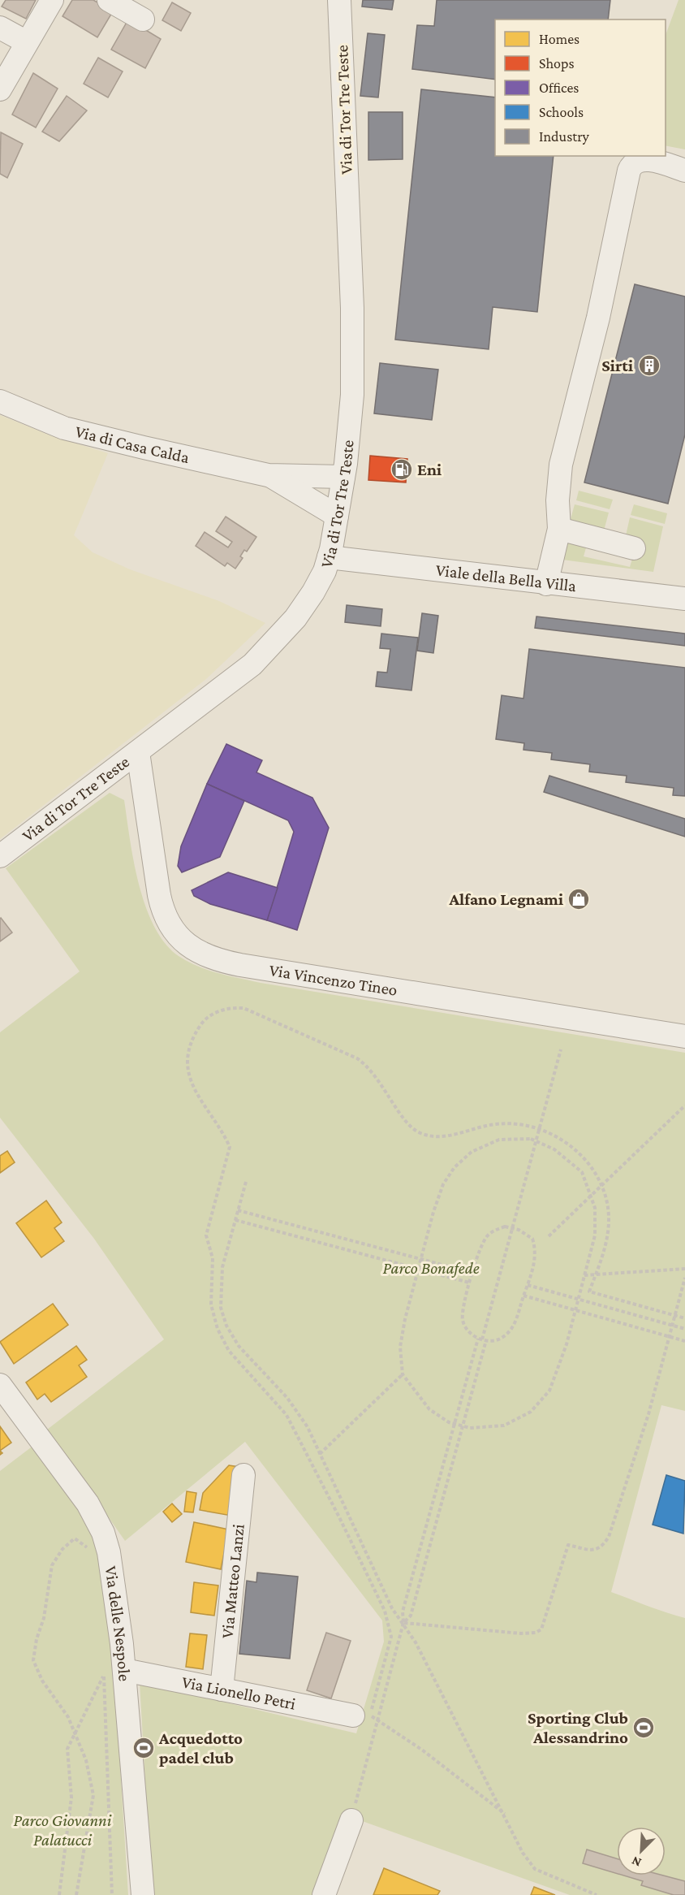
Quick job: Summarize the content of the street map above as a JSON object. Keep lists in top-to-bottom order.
{
  "streets": {
    "street": [
      "Via di Tor Tre Teste",
      "Via di Casa Calda",
      "Viale della Bella Villa",
      "Via Vincenzo Tineo",
      "Via Matteo Lanzi",
      "Via delle Nespole",
      "Via Lionello Petri"
    ]
  },
  "crossings": [
    ["Via di Tor Tre Teste", "Via di Casa Calda"],
    ["Via di Tor Tre Teste", "Viale della Bella Villa"],
    ["Via di Tor Tre Teste", "Via Vincenzo Tineo"],
    ["Via Matteo Lanzi", "Via Lionello Petri"],
    ["Via delle Nespole", "Via Lionello Petri"]
  ],
  "parks": ["Parco Bonafede", "Parco Giovanni Palatucci"],
  "places": {
    "building": ["Sirti"],
    "fuel station": ["Eni"],
    "shop": ["Alfano Legnami"],
    "sports": ["Sporting Club Alessandrino", "Acquedotto padel club"]
  },
  "legend": [
    "Homes",
    "Shops",
    "Offices",
    "Schools",
    "Industry"
  ],
  "north": "bottom left"
}
